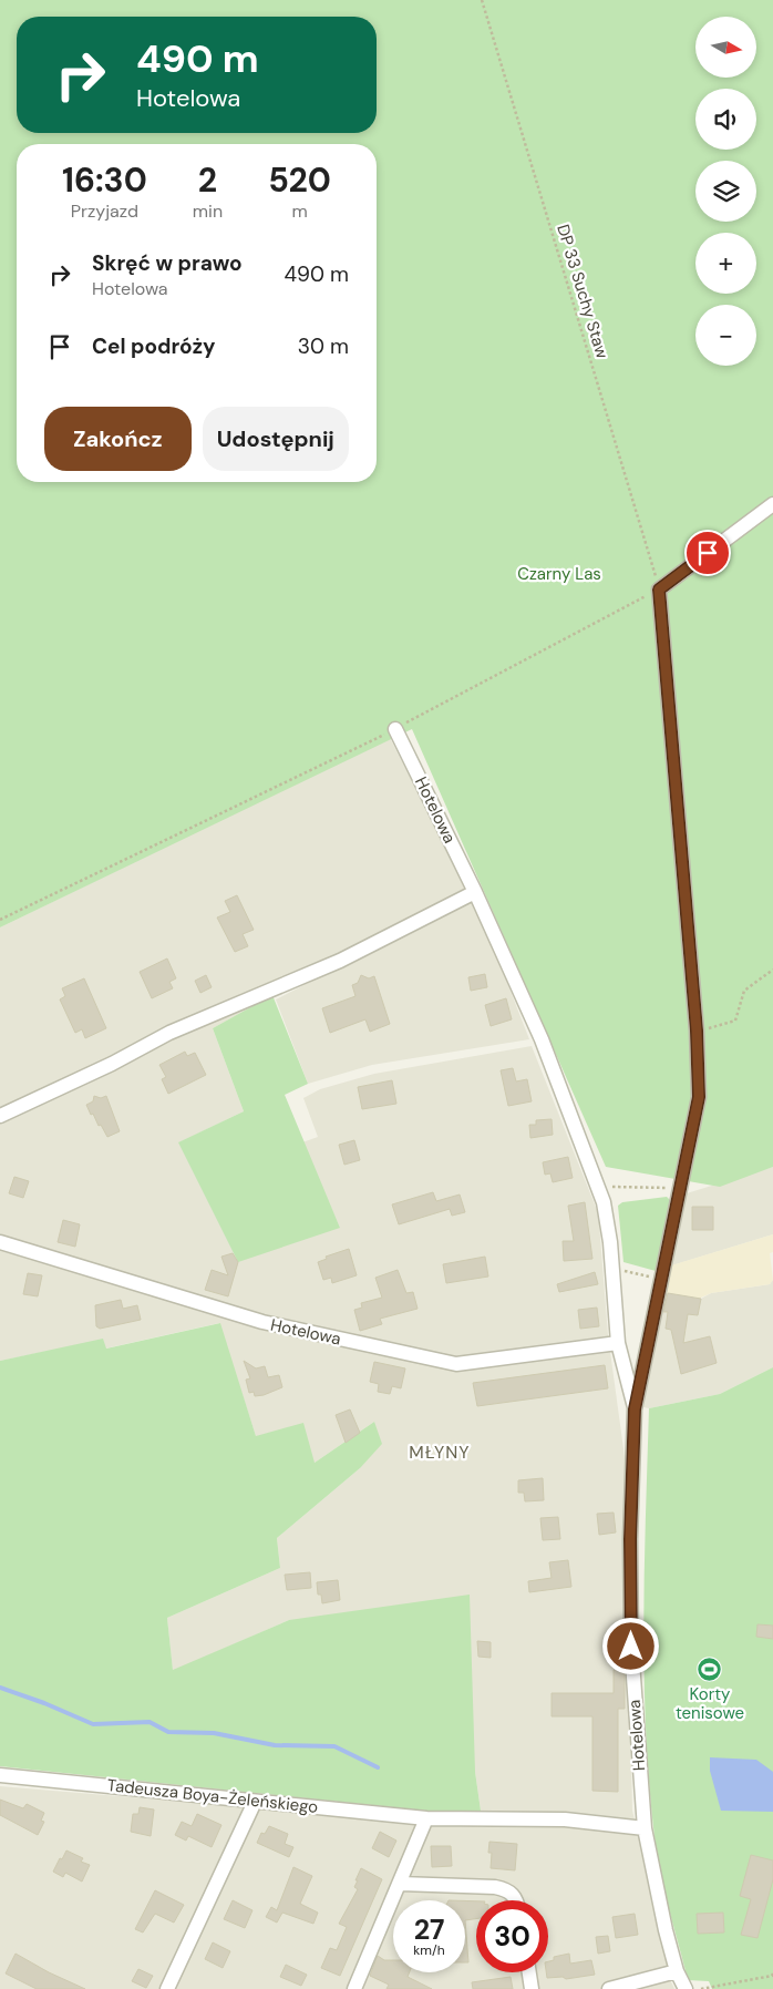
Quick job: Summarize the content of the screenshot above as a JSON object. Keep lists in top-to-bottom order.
{
  "streets": {
    "street": ["Hotelowa", "Tadeusza Boya-Żeleńskiego"],
    "path": ["DP 33 Suchy Staw"]
  },
  "crossings": [
    ["DP 33 Suchy Staw", "Hotelowa"],
    ["Hotelowa", "Tadeusza Boya-Żeleńskiego"]
  ],
  "districts": ["MŁYNY"],
  "parks": ["Czarny Las"],
  "places": {
    "sports": ["Korty tenisowe"]
  },
  "north": "right",
  "page": {
    "map_buttons": ["+", "−"],
    "turn": ["490 m", "Hotelowa"],
    "eta": [
      "16:30",
      "Przyjazd",
      "2",
      "min",
      "520",
      "m"
    ],
    "list": [
      {
        "name": "Skręć w prawo",
        "note": "Hotelowa",
        "value": "490 m"
      },
      {
        "name": "Cel podróży",
        "value": "30 m"
      }
    ],
    "buttons": ["Zakończ", "Udostępnij"],
    "speed": "27 km/h",
    "limit": "30"
  }
}
